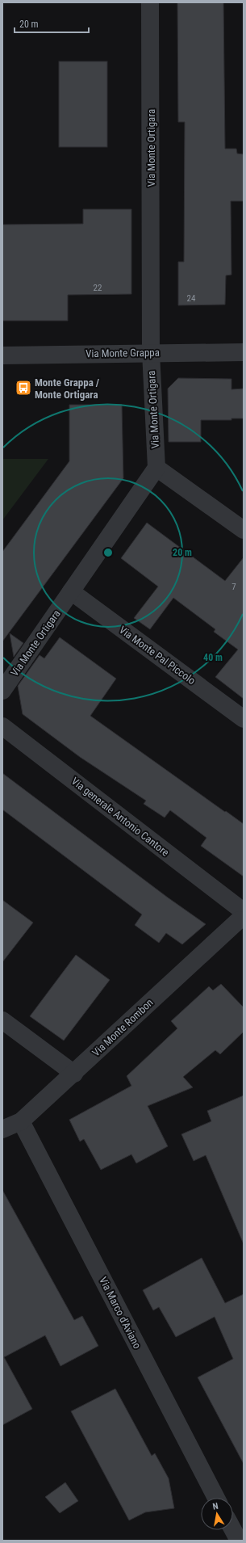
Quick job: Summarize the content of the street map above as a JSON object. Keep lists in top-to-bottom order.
{
  "streets": {
    "street": [
      "Via Monte Ortigara",
      "Via Monte Grappa",
      "Via Monte Pal Piccolo",
      "Via generale Antonio Cantore",
      "Via Monte Rombon",
      "Via Marco d'Aviano"
    ]
  },
  "crossings": [
    ["Via Monte Ortigara", "Via Monte Grappa"],
    ["Via Monte Ortigara", "Via Monte Pal Piccolo"],
    ["Via generale Antonio Cantore", "Via Monte Rombon"],
    ["Via Monte Rombon", "Via Marco d'Aviano"]
  ],
  "places": {
    "bus stop": ["Monte Grappa / Monte Ortigara"]
  },
  "house_numbers": ["22", "24", "7"],
  "scale_bar": "20 m",
  "north": "top",
  "rings": ["20 m", "40 m"]
}
